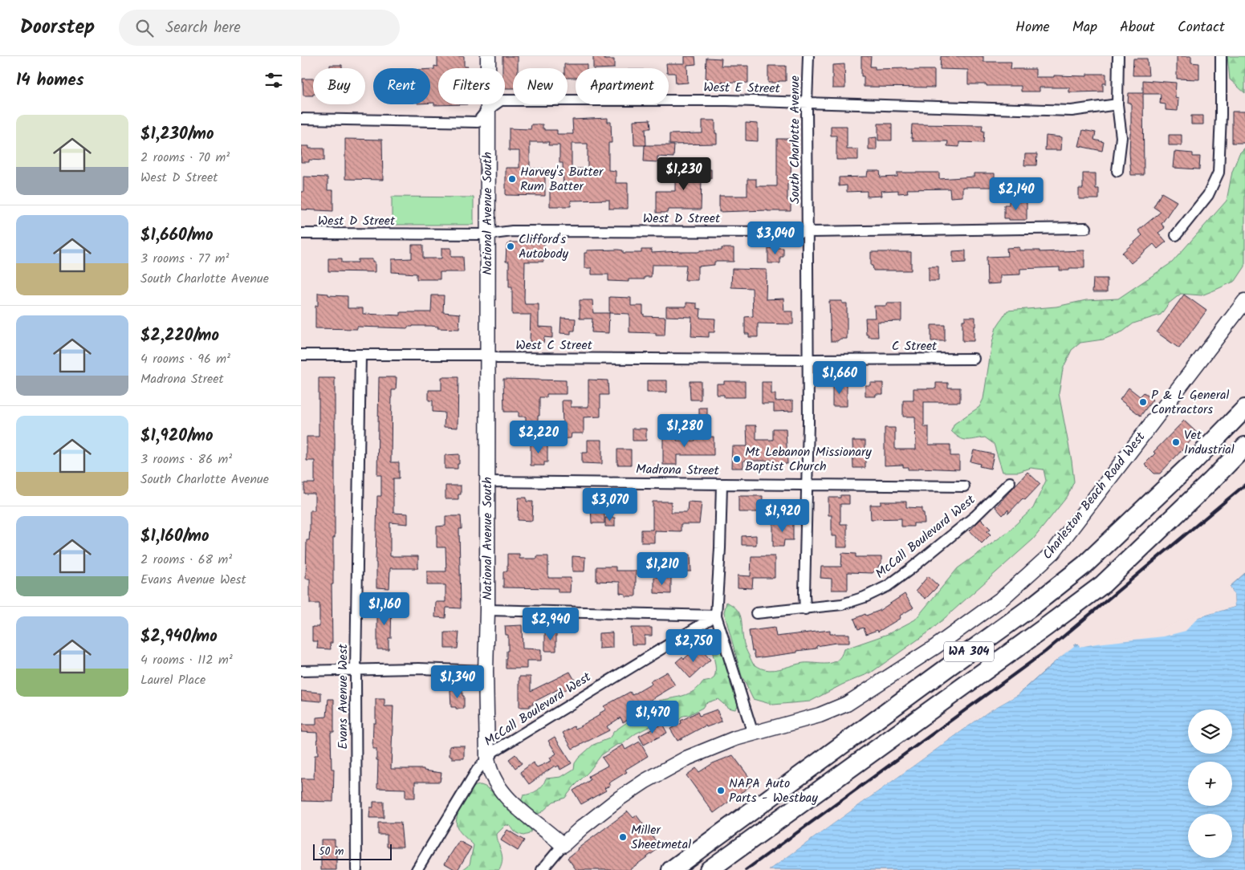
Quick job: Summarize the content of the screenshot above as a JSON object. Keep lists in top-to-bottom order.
{
  "streets": {
    "highway": ["WA 304"],
    "main road": ["National Avenue South", "Charleston Beach Road West"],
    "street": [
      "West E Street",
      "South Charlotte Avenue",
      "West D Street",
      "West C Street",
      "C Street",
      "Madrona Street",
      "McCall Boulevard West",
      "Evans Avenue West"
    ]
  },
  "crossings": [
    ["West E Street", "South Charlotte Avenue"],
    ["West E Street", "National Avenue South"],
    ["South Charlotte Avenue", "West D Street"],
    ["South Charlotte Avenue", "West C Street"],
    ["South Charlotte Avenue", "C Street"],
    ["South Charlotte Avenue", "Madrona Street"],
    ["South Charlotte Avenue", "McCall Boulevard West"],
    ["National Avenue South", "West D Street"],
    ["National Avenue South", "West C Street"],
    ["National Avenue South", "Madrona Street"],
    ["National Avenue South", "Charleston Beach Road West"],
    ["National Avenue South", "McCall Boulevard West"],
    ["West C Street", "C Street"],
    ["West C Street", "Evans Avenue West"]
  ],
  "places": [
    "Harvey's Butter Rum Batter",
    "Clifford's Autobody",
    "P & L General Contractors",
    "Vet Industrial",
    "Mt Lebanon Missionary Baptist Church",
    "NAPA Auto Parts - Westbay",
    "Miller Sheetmetal"
  ],
  "scale_bar": "50 m",
  "page": {
    "header": "Doorstep",
    "search": "Search here",
    "nav": [
      "Home",
      "Map",
      "About",
      "Contact"
    ],
    "heading": "14 homes",
    "chip": [
      "Buy",
      "Rent",
      "Filters",
      "New",
      "Apartment"
    ],
    "list": [
      {
        "name": "$1,230/mo",
        "note": "2 rooms · 70 m² · West D Street"
      },
      {
        "name": "$1,660/mo",
        "note": "3 rooms · 77 m² · South Charlotte Avenue"
      },
      {
        "name": "$2,220/mo",
        "note": "4 rooms · 96 m² · Madrona Street"
      },
      {
        "name": "$1,920/mo",
        "note": "3 rooms · 86 m² · South Charlotte Avenue"
      },
      {
        "name": "$1,160/mo",
        "note": "2 rooms · 68 m² · Evans Avenue West"
      },
      {
        "name": "$2,940/mo",
        "note": "4 rooms · 112 m² · Laurel Place"
      }
    ],
    "price": [
      "$1,230",
      "$2,140",
      "$3,040",
      "$1,660",
      "$1,280",
      "$2,220",
      "$3,070",
      "$1,920",
      "$1,210",
      "$1,160",
      "$2,940",
      "$2,750",
      "$1,340",
      "$1,470"
    ],
    "map_buttons": ["+", "−"],
    "scale": "50 m"
  }
}
